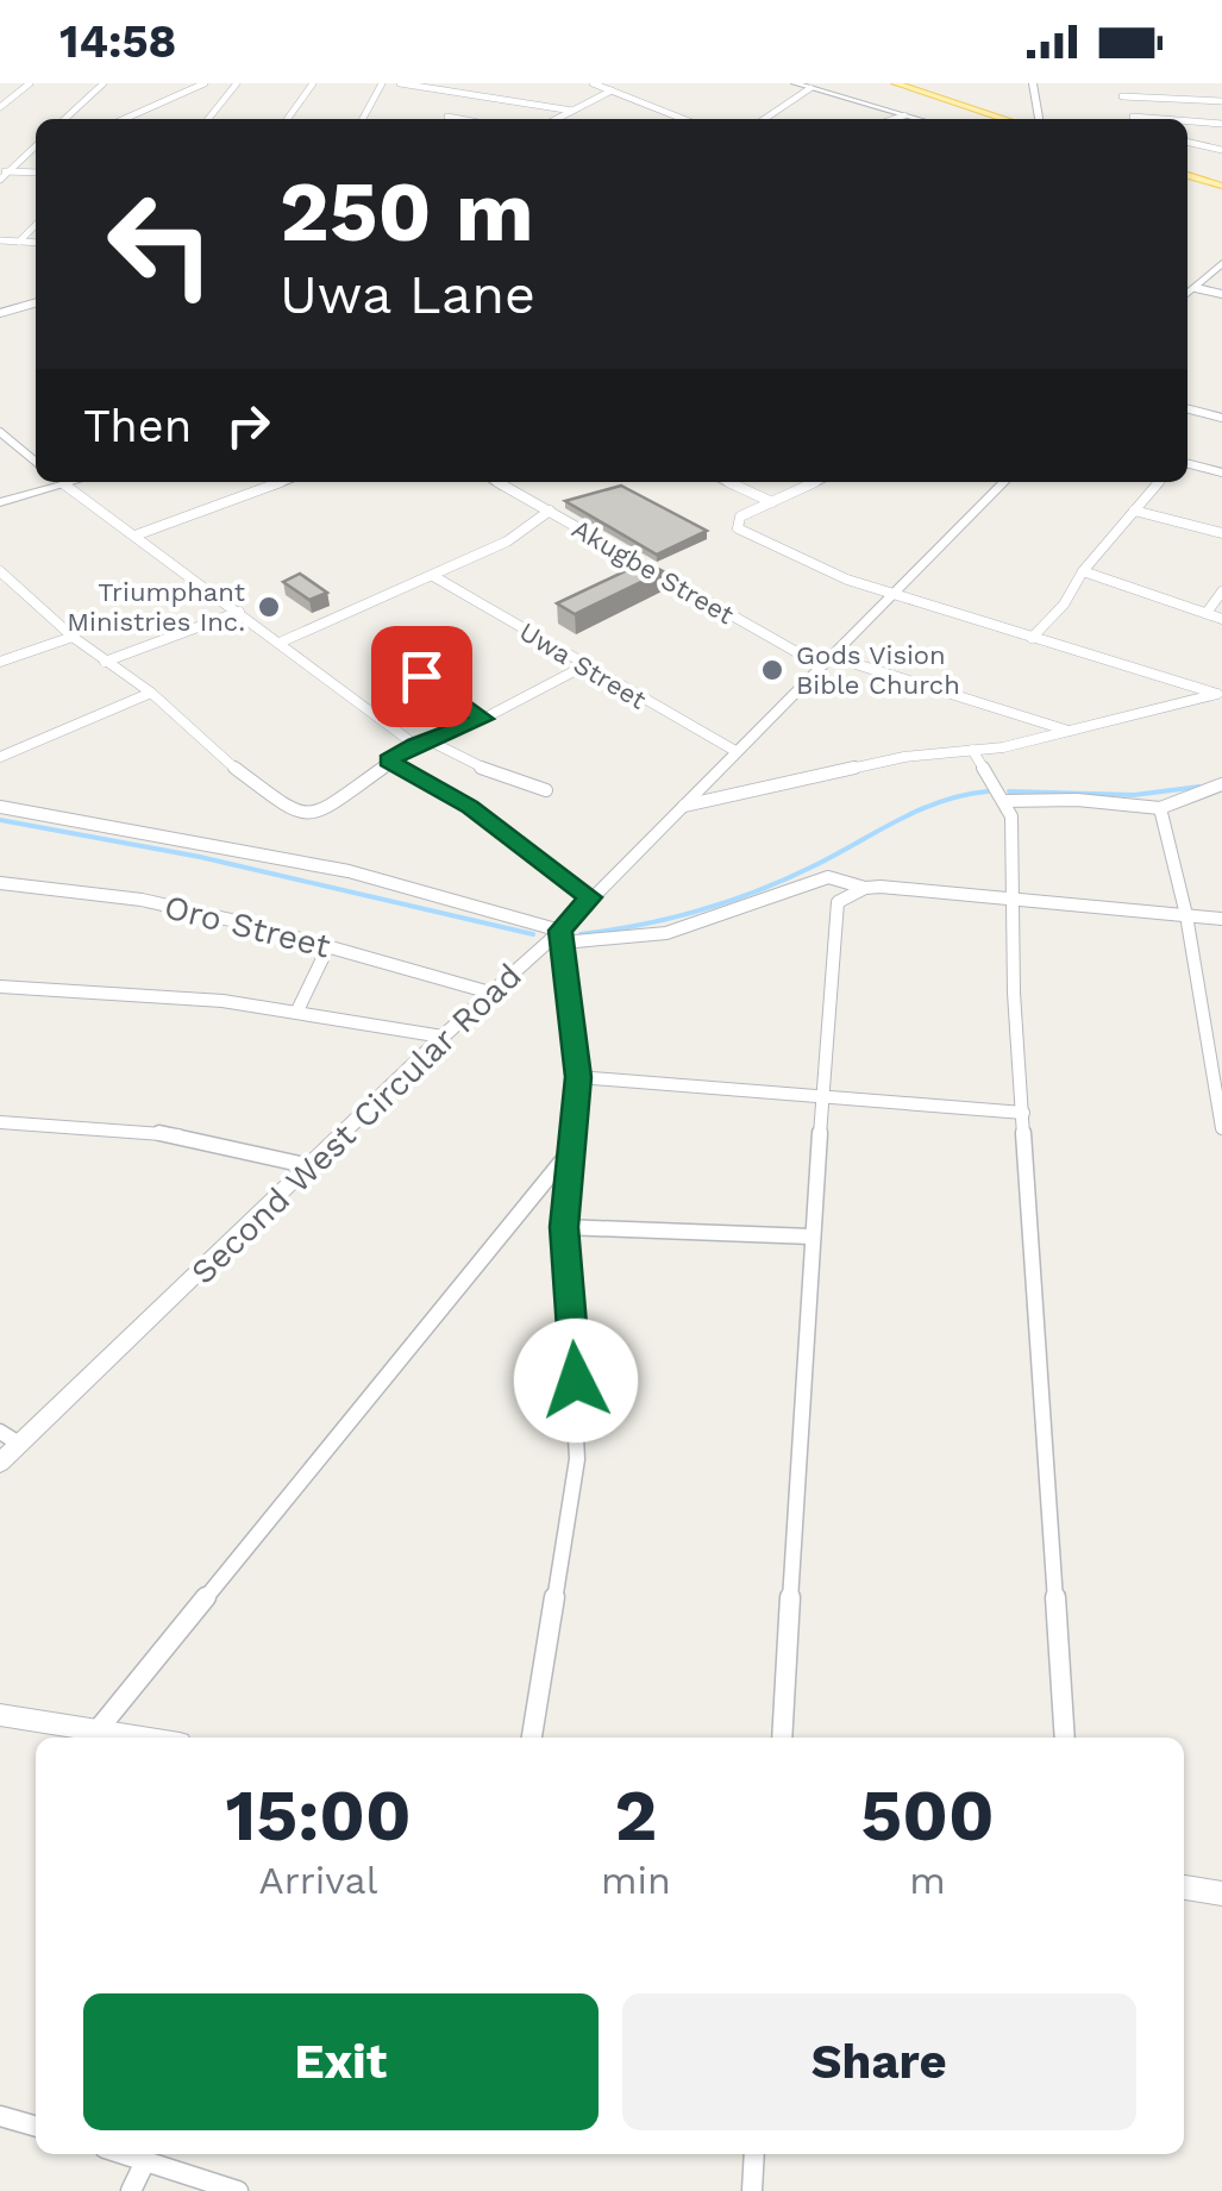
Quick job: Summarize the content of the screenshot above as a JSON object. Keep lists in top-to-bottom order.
{
  "streets": {
    "street": [
      "Akugbe Street",
      "Uwa Street",
      "Oro Street",
      "Second West Circular Road"
    ]
  },
  "crossings": [
    ["Akugbe Street", "Second West Circular Road"],
    ["Uwa Street", "Second West Circular Road"],
    ["Oro Street", "Second West Circular Road"]
  ],
  "places": ["Triumphant Ministries Inc.", "Gods Vision Bible Church"],
  "page": {
    "status": "14:58",
    "turn": ["250 m", "Uwa Lane"],
    "then": "Then",
    "eta": [
      "15:00",
      "Arrival",
      "2",
      "min",
      "500",
      "m"
    ],
    "buttons": ["Exit", "Share"]
  }
}
